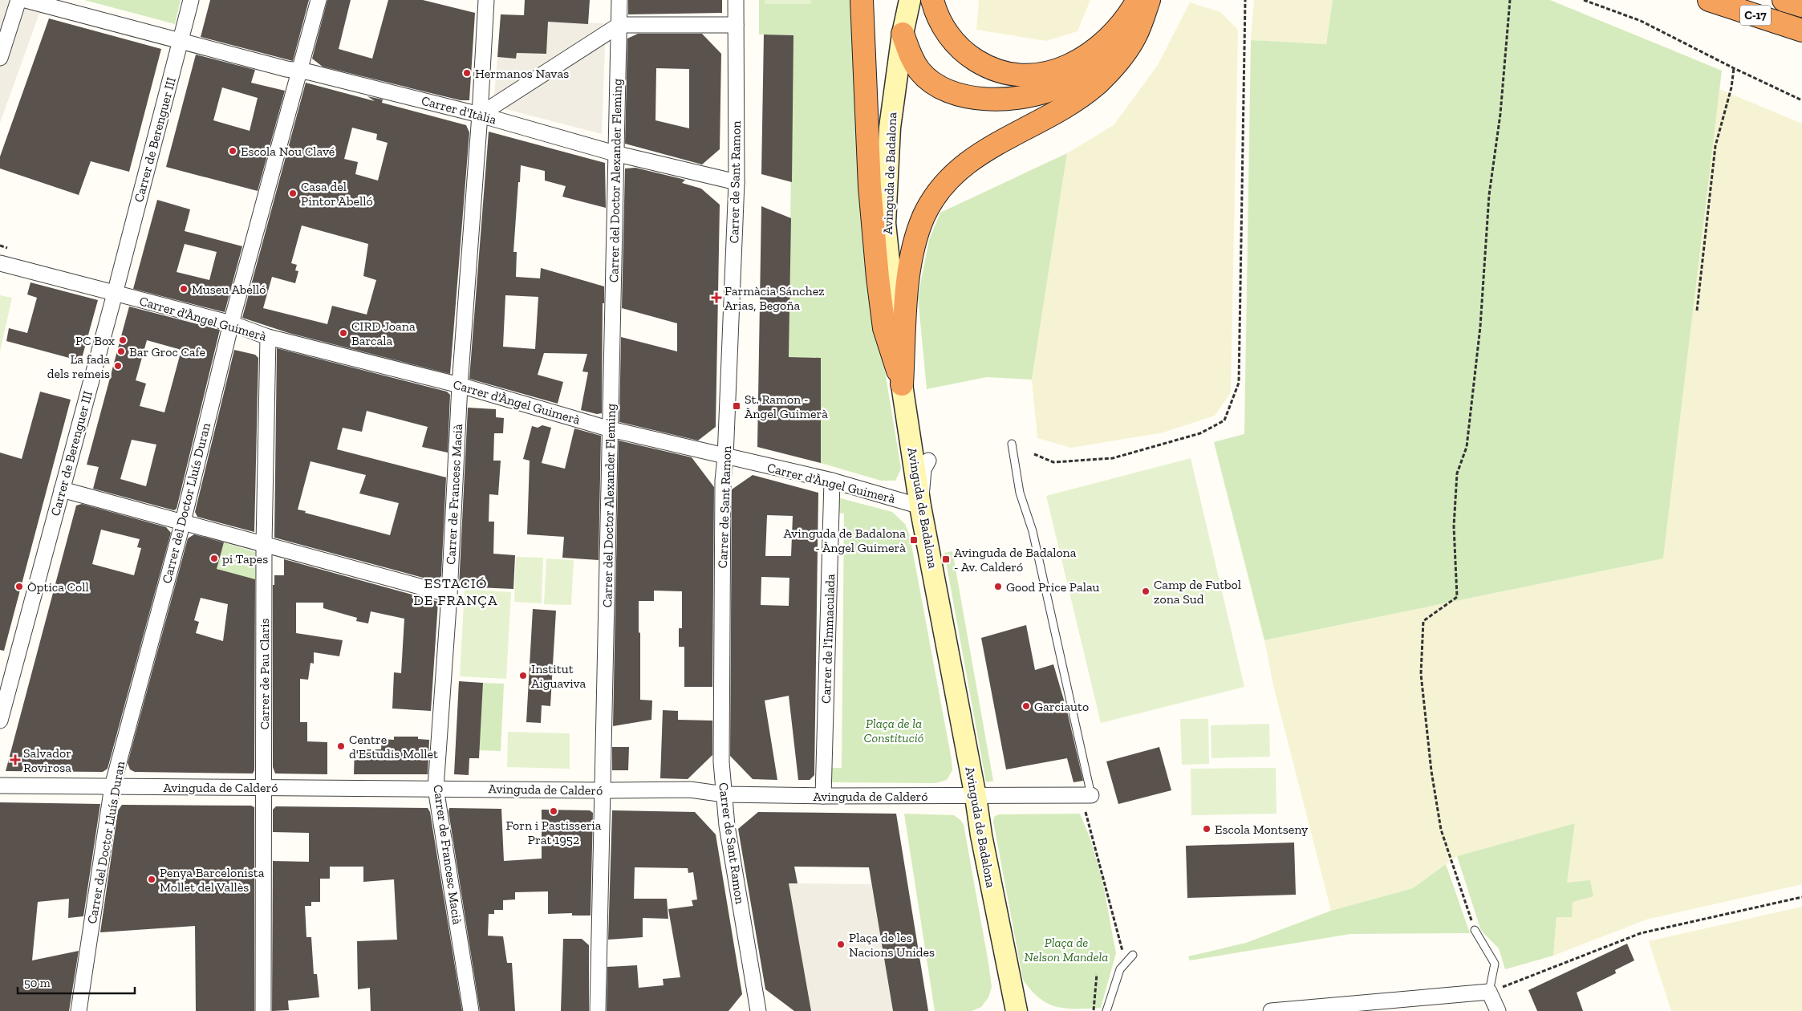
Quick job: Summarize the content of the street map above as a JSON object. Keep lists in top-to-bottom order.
{
  "streets": {
    "highway": ["C-17"],
    "street": [
      "Carrer d'Itàlia",
      "Carrer de Berenguer III",
      "Avinguda de Badalona",
      "Carrer del Doctor Alexander Fleming",
      "Carrer de Sant Ramon",
      "Carrer d'Àngel Guimerà",
      "Carrer de Francesc Macià",
      "Carrer del Doctor Lluís Duran",
      "Carrer de l'Immaculada",
      "Carrer de Pau Claris",
      "Avinguda de Calderó"
    ]
  },
  "crossings": [
    ["Carrer d'Itàlia", "Carrer de Berenguer III"],
    ["Carrer d'Itàlia", "Carrer del Doctor Alexander Fleming"],
    ["Carrer d'Itàlia", "Carrer de Sant Ramon"],
    ["Carrer d'Itàlia", "Carrer de Francesc Macià"],
    ["Carrer d'Itàlia", "Carrer del Doctor Lluís Duran"],
    ["Carrer de Berenguer III", "Carrer d'Àngel Guimerà"],
    ["Avinguda de Badalona", "Carrer d'Àngel Guimerà"],
    ["Avinguda de Badalona", "Avinguda de Calderó"],
    ["Carrer del Doctor Alexander Fleming", "Carrer d'Àngel Guimerà"],
    ["Carrer del Doctor Alexander Fleming", "Avinguda de Calderó"],
    ["Carrer de Sant Ramon", "Carrer d'Àngel Guimerà"],
    ["Carrer de Sant Ramon", "Avinguda de Calderó"],
    ["Carrer d'Àngel Guimerà", "Carrer de Francesc Macià"],
    ["Carrer d'Àngel Guimerà", "Carrer del Doctor Lluís Duran"],
    ["Carrer d'Àngel Guimerà", "Carrer de l'Immaculada"],
    ["Carrer d'Àngel Guimerà", "Carrer de Pau Claris"],
    ["Carrer de Francesc Macià", "Avinguda de Calderó"],
    ["Carrer del Doctor Lluís Duran", "Avinguda de Calderó"],
    ["Carrer de l'Immaculada", "Avinguda de Calderó"],
    ["Carrer de Pau Claris", "Avinguda de Calderó"]
  ],
  "districts": ["ESTACIÓ DE FRANÇA"],
  "parks": ["Plaça de la Constitució", "Plaça de Nelson Mandela"],
  "places": {
    "other": [
      "Hermanos Navas",
      "Escola Nou Clavé",
      "Casa del Pintor Abelló",
      "Museu Abelló",
      "CIRD Joana Barcala",
      "PC Box",
      "Bar Groc Cafe",
      "La fada dels remeis",
      "pi Tapes",
      "Òptica Coll",
      "Good Price Palau",
      "Camp de Futbol zona Sud",
      "Institut Aiguaviva",
      "Garciauto",
      "Centre d'Estudis Mollet",
      "Forn i Pastisseria Prat 1952",
      "Escola Montseny",
      "Penya Barcelonista Mollet del Vallès",
      "Plaça de les Nacions Unides"
    ],
    "health": ["Farmàcia Sánchez Arias, Begoña", "Salvador Rovirosa"],
    "transit": ["St. Ramon - Àngel Guimerà", "Avinguda de Badalona - Àngel Guimerà", "Avinguda de Badalona - Av. Calderó"]
  },
  "scale_bar": "50 m"
}
